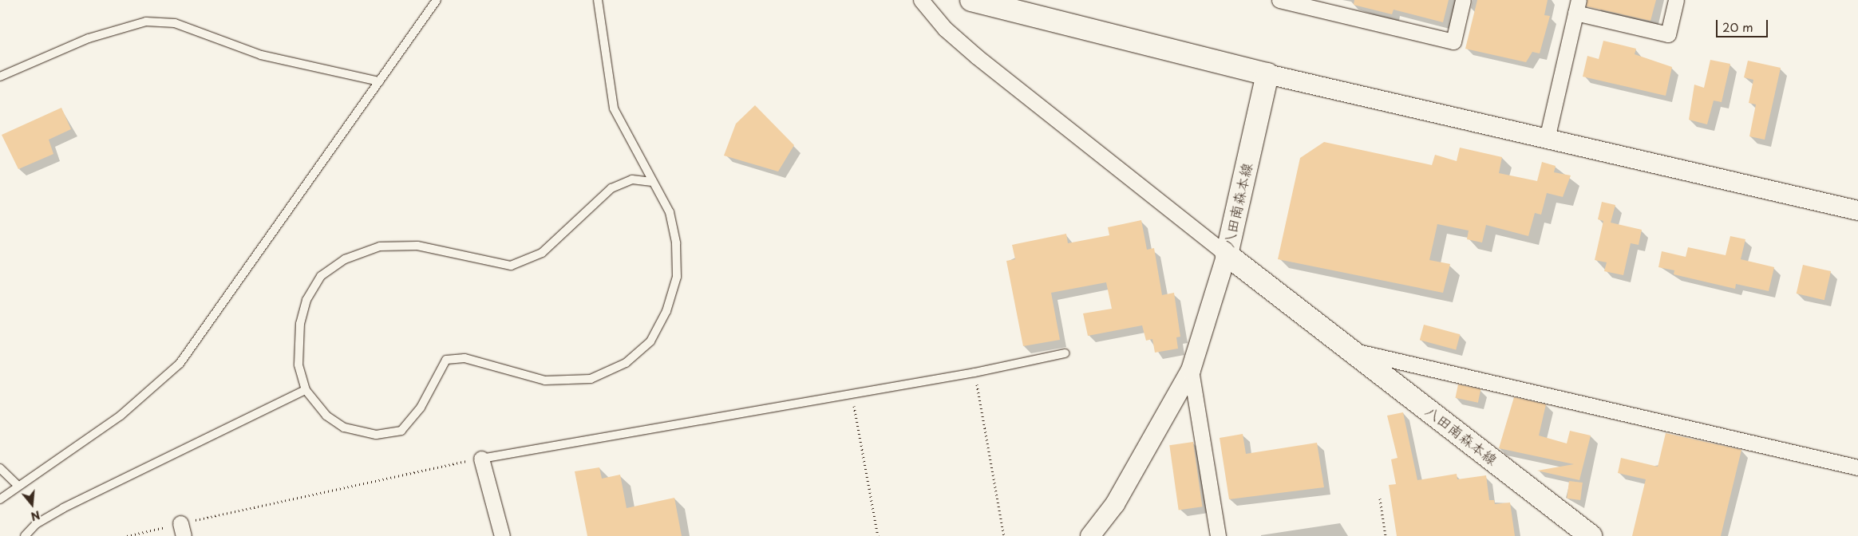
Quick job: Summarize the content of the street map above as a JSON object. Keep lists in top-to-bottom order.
{
  "streets": {
    "main road": ["八田南森本線"]
  },
  "scale_bar": "20 m",
  "north": "bottom"
}
